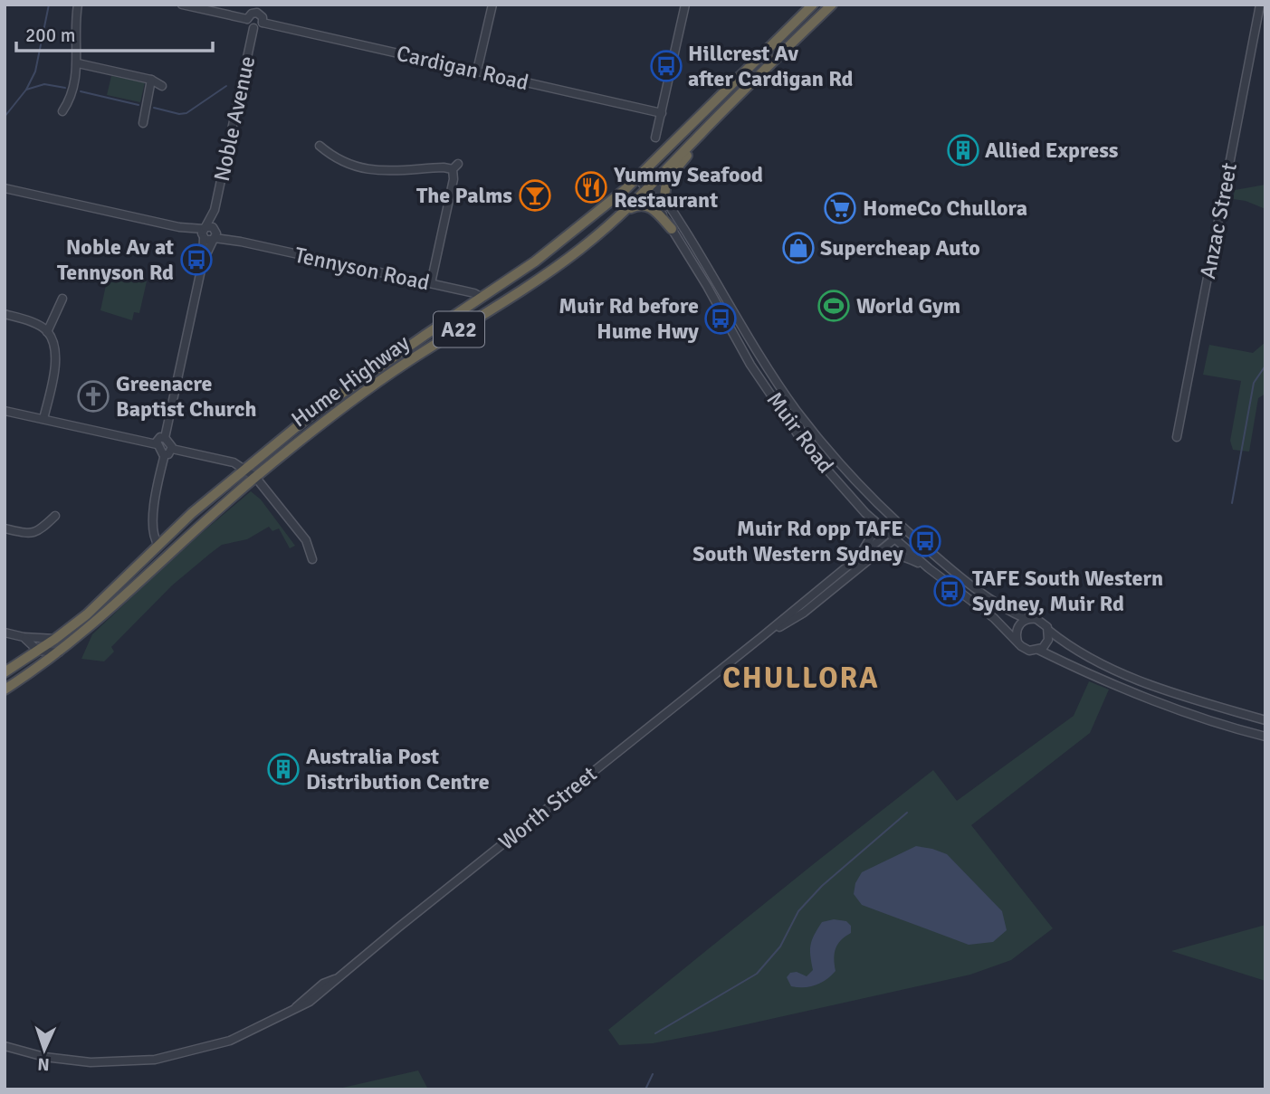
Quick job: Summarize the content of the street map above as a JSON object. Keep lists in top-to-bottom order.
{
  "streets": {
    "highway": ["A22", "Hume Highway"],
    "street": [
      "Cardigan Road",
      "Noble Avenue",
      "Anzac Street",
      "Tennyson Road",
      "Muir Road",
      "Worth Street"
    ]
  },
  "crossings": [
    ["Cardigan Road", "Noble Avenue"],
    ["Noble Avenue", "Tennyson Road"],
    ["Tennyson Road", "Hume Highway"],
    ["Hume Highway", "Muir Road"],
    ["Muir Road", "Worth Street"]
  ],
  "districts": ["CHULLORA"],
  "places": {
    "bus stop": [
      "Hillcrest Av after Cardigan Rd",
      "Noble Av at Tennyson Rd",
      "Muir Rd before Hume Hwy",
      "Muir Rd opp TAFE South Western Sydney",
      "TAFE South Western Sydney, Muir Rd"
    ],
    "building": ["Allied Express", "Australia Post Distribution Centre"],
    "restaurant": ["Yummy Seafood Restaurant"],
    "bar": ["The Palms"],
    "supermarket": ["HomeCo Chullora"],
    "shop": ["Supercheap Auto"],
    "sports": ["World Gym"],
    "church": ["Greenacre Baptist Church"]
  },
  "scale_bar": "200 m",
  "north": "bottom"
}
